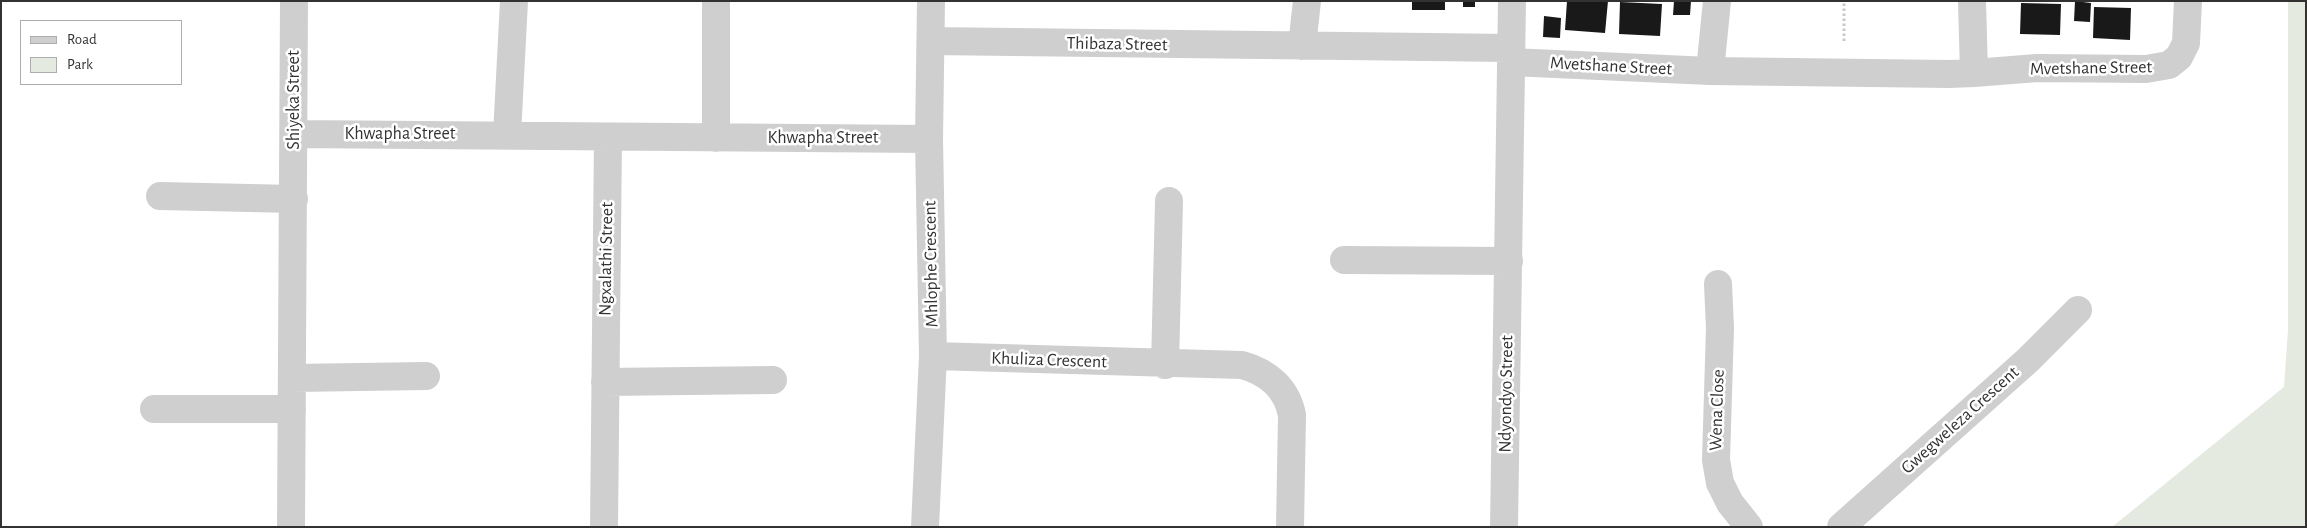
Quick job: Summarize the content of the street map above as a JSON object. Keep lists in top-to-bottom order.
{
  "streets": {
    "street": [
      "Thibaza Street",
      "Mvetshane Street",
      "Shiyeka Street",
      "Khwapha Street",
      "Ngxalathi Street",
      "Mhlophe Crescent",
      "Khuliza Crescent",
      "Ndyondyo Street",
      "Wena Close",
      "Gwegweleza Crescent"
    ]
  },
  "crossings": [
    ["Thibaza Street", "Mvetshane Street"],
    ["Thibaza Street", "Mhlophe Crescent"],
    ["Thibaza Street", "Ndyondyo Street"],
    ["Mvetshane Street", "Ndyondyo Street"],
    ["Shiyeka Street", "Khwapha Street"],
    ["Khwapha Street", "Ngxalathi Street"],
    ["Khwapha Street", "Mhlophe Crescent"],
    ["Mhlophe Crescent", "Khuliza Crescent"]
  ],
  "legend": ["Road", "Park"]
}
